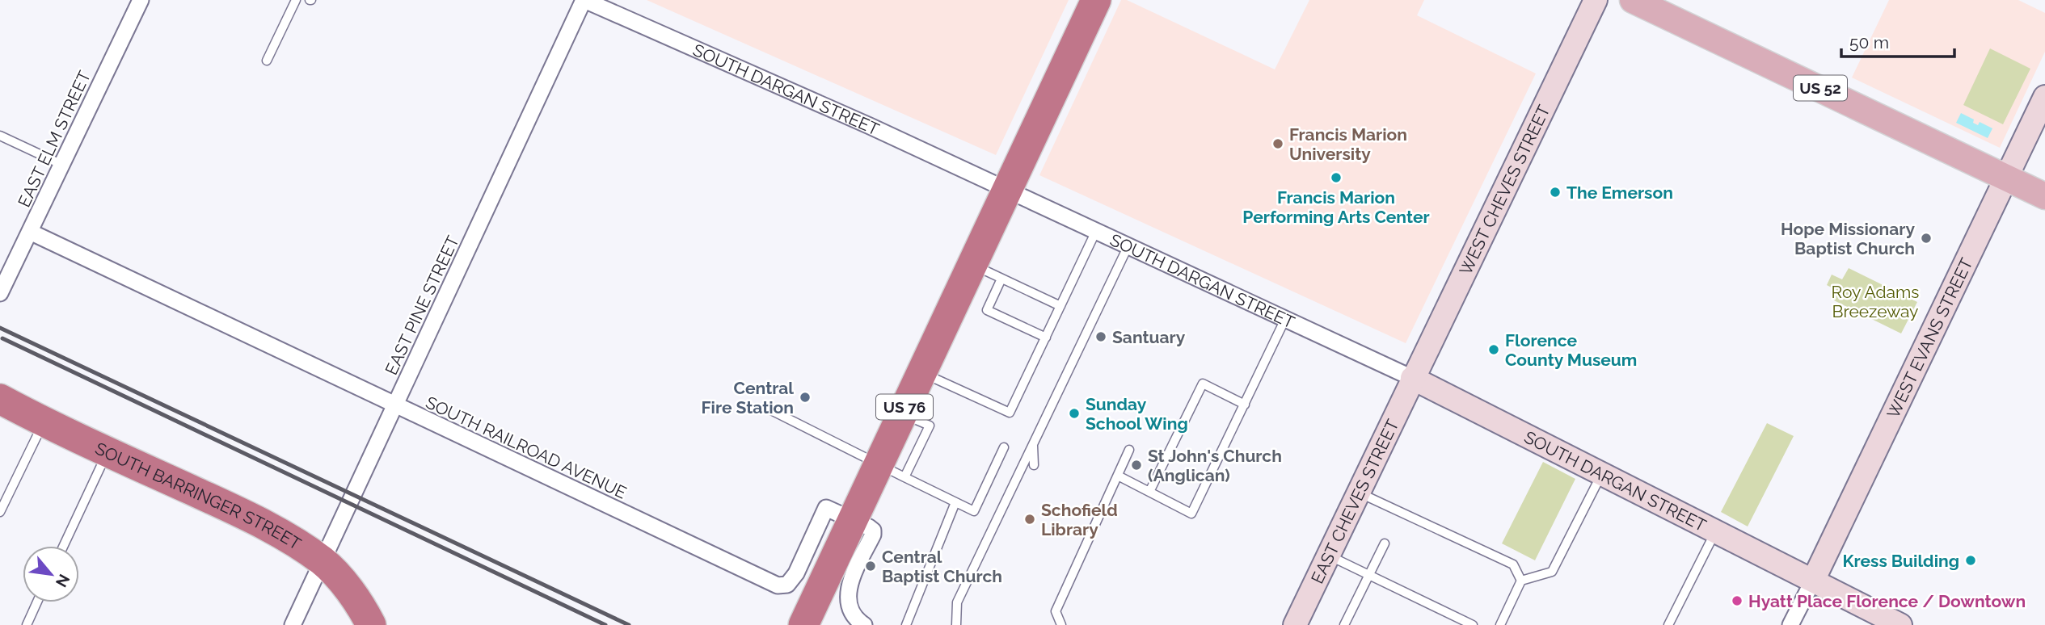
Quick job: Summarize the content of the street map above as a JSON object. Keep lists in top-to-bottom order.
{
  "streets": {
    "highway": ["US 76", "SOUTH BARRINGER STREET"],
    "main road": ["US 52"],
    "street": [
      "SOUTH DARGAN STREET",
      "EAST ELM STREET",
      "WEST CHEVES STREET",
      "EAST PINE STREET",
      "WEST EVANS STREET",
      "SOUTH RAILROAD AVENUE",
      "EAST CHEVES STREET"
    ]
  },
  "crossings": [
    ["US 52", "WEST EVANS STREET"],
    ["SOUTH DARGAN STREET", "WEST CHEVES STREET"],
    ["SOUTH DARGAN STREET", "EAST PINE STREET"],
    ["SOUTH DARGAN STREET", "WEST EVANS STREET"],
    ["SOUTH DARGAN STREET", "US 76"],
    ["SOUTH DARGAN STREET", "EAST CHEVES STREET"],
    ["EAST ELM STREET", "SOUTH RAILROAD AVENUE"],
    ["WEST CHEVES STREET", "EAST CHEVES STREET"],
    ["EAST PINE STREET", "SOUTH RAILROAD AVENUE"],
    ["EAST PINE STREET", "SOUTH BARRINGER STREET"],
    ["US 76", "SOUTH RAILROAD AVENUE"]
  ],
  "parks": ["Roy Adams Breezeway"],
  "places": [
    "Francis Marion University",
    "Francis Marion Performing Arts Center",
    "The Emerson",
    "Hope Missionary Baptist Church",
    "Santuary",
    "Florence County Museum",
    "Central Fire Station",
    "Sunday School Wing",
    "St John's Church (Anglican)",
    "Schofield Library",
    "Kress Building",
    "Central Baptist Church",
    "Hyatt Place Florence / Downtown"
  ],
  "scale_bar": "50 m",
  "north": "bottom right"
}
